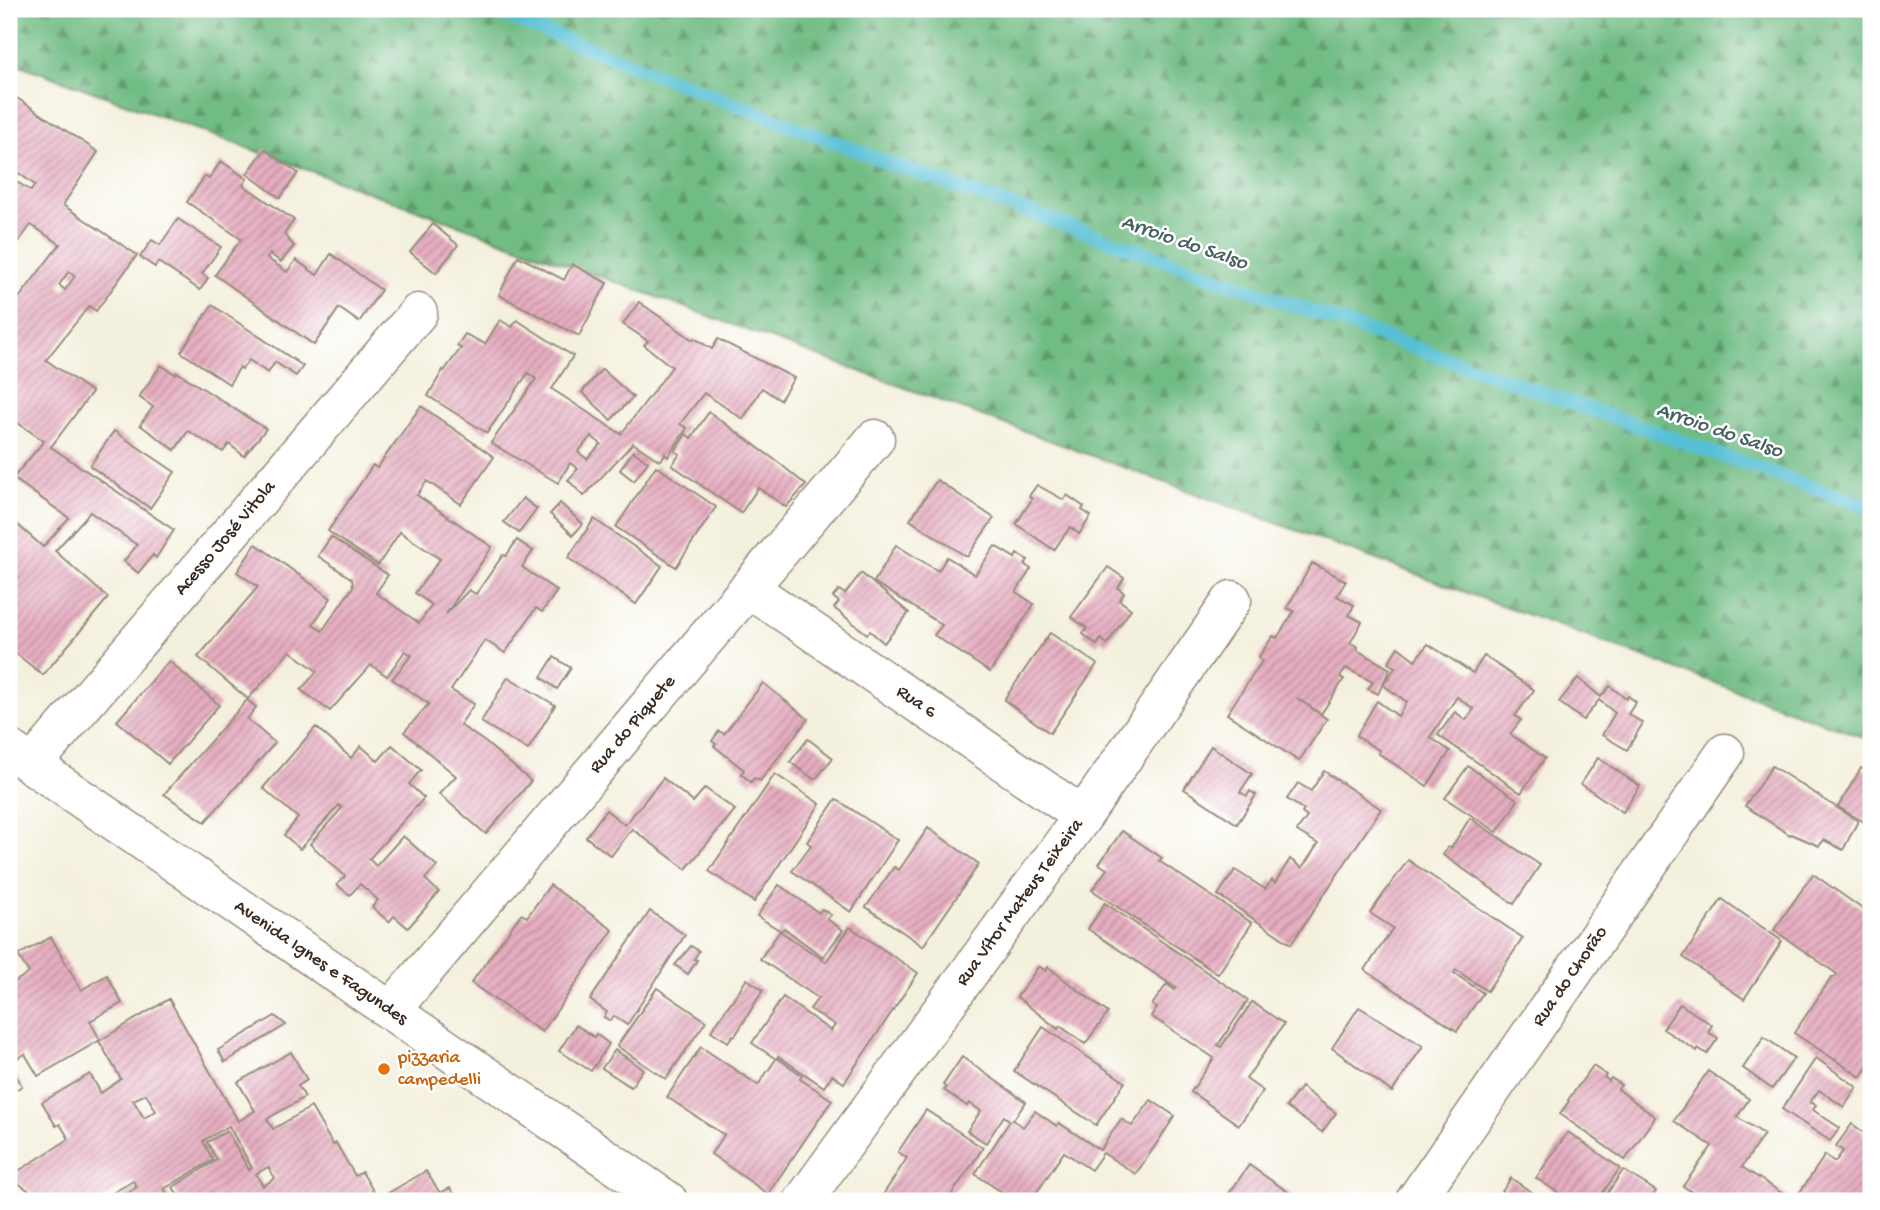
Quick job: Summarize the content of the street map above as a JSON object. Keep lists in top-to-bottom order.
{
  "streets": {
    "street": [
      "Acesso José Vitola",
      "Rua 6",
      "Rua do Piquete",
      "Rua Vítor Mateus Teixeira",
      "Avenida Ignes e Fagundes",
      "Rua do Chorão"
    ]
  },
  "crossings": [
    ["Acesso José Vitola", "Avenida Ignes e Fagundes"],
    ["Rua 6", "Rua do Piquete"],
    ["Rua 6", "Rua Vítor Mateus Teixeira"],
    ["Rua do Piquete", "Avenida Ignes e Fagundes"]
  ],
  "water": ["Arroio do Salso"],
  "places": ["pizzaria campedelli"]
}
